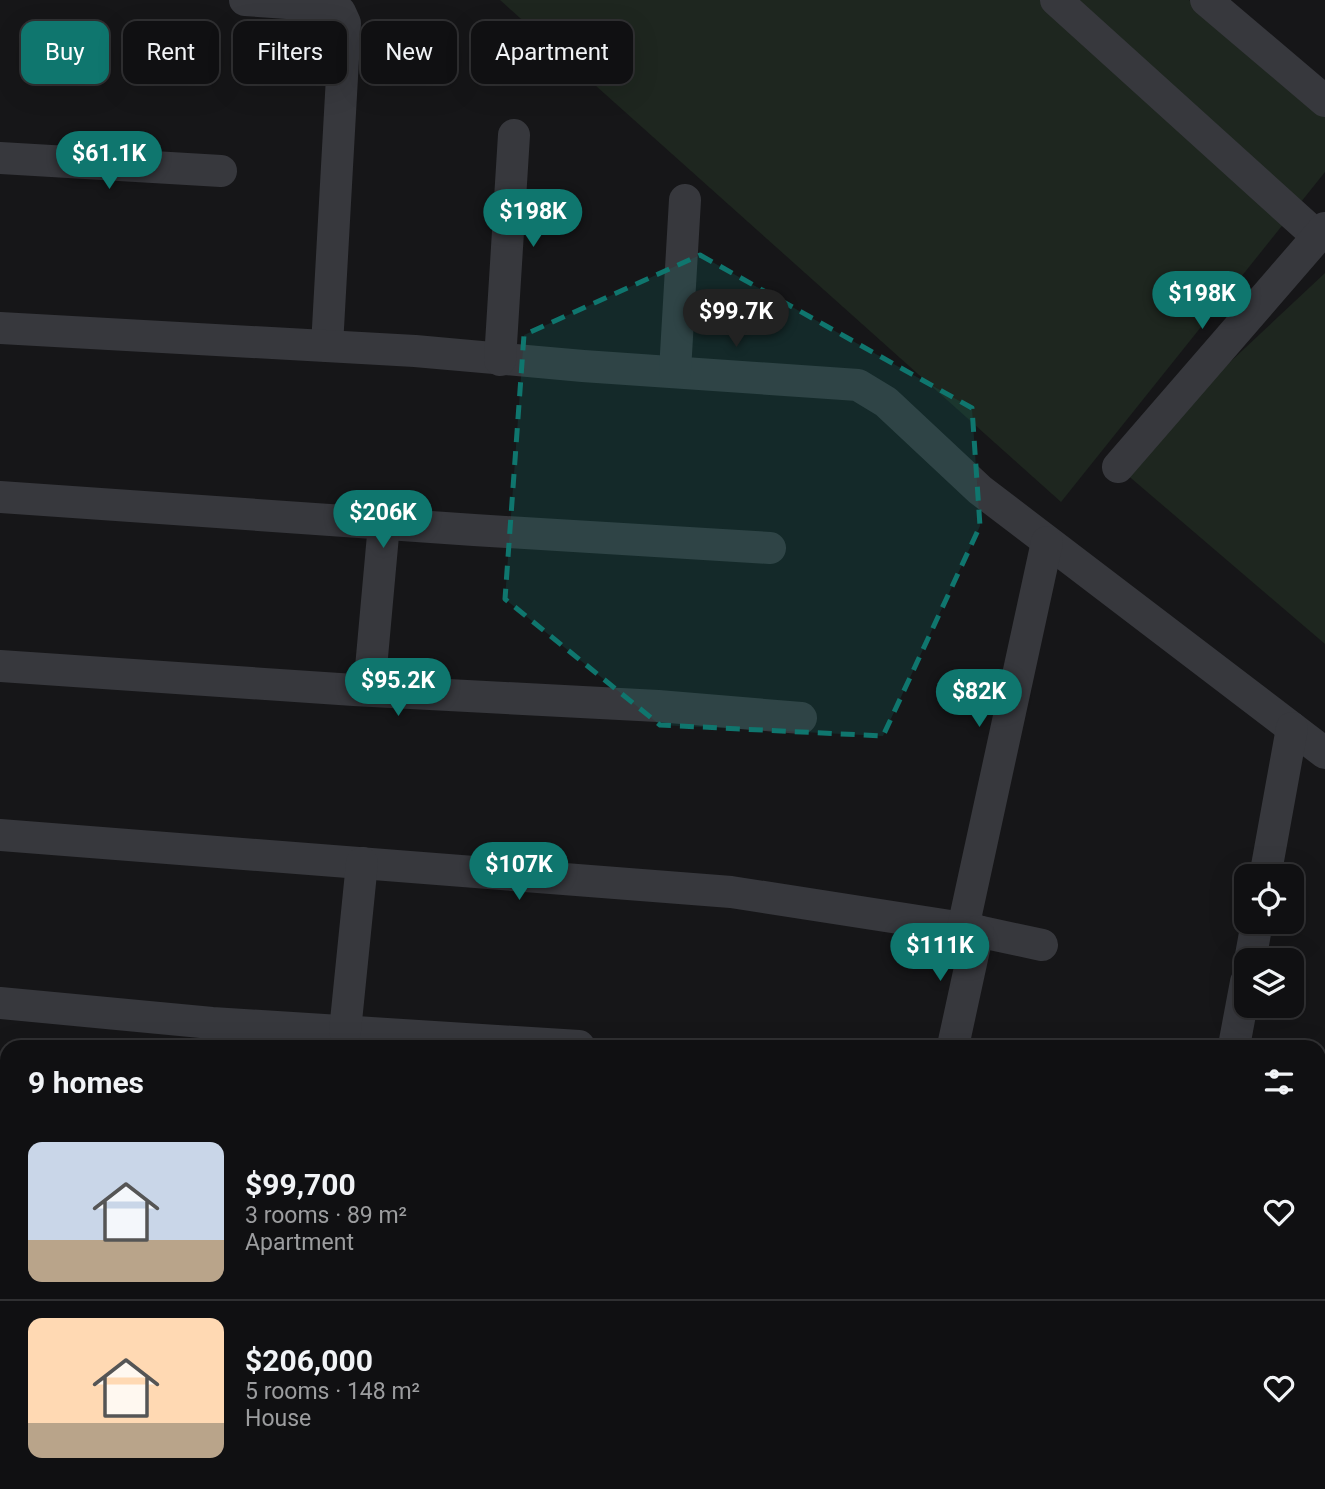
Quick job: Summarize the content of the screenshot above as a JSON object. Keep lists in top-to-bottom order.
{
  "page": {
    "chip": [
      "Buy",
      "Rent",
      "Filters",
      "New",
      "Apartment"
    ],
    "price": [
      "$61.1K",
      "$198K",
      "$198K",
      "$99.7K",
      "$206K",
      "$95.2K",
      "$82K",
      "$107K",
      "$111K"
    ],
    "heading": "9 homes",
    "list": [
      {
        "name": "$99,700",
        "note": "3 rooms · 89 m² · Apartment"
      },
      {
        "name": "$206,000",
        "note": "5 rooms · 148 m² · House"
      }
    ]
  }
}
